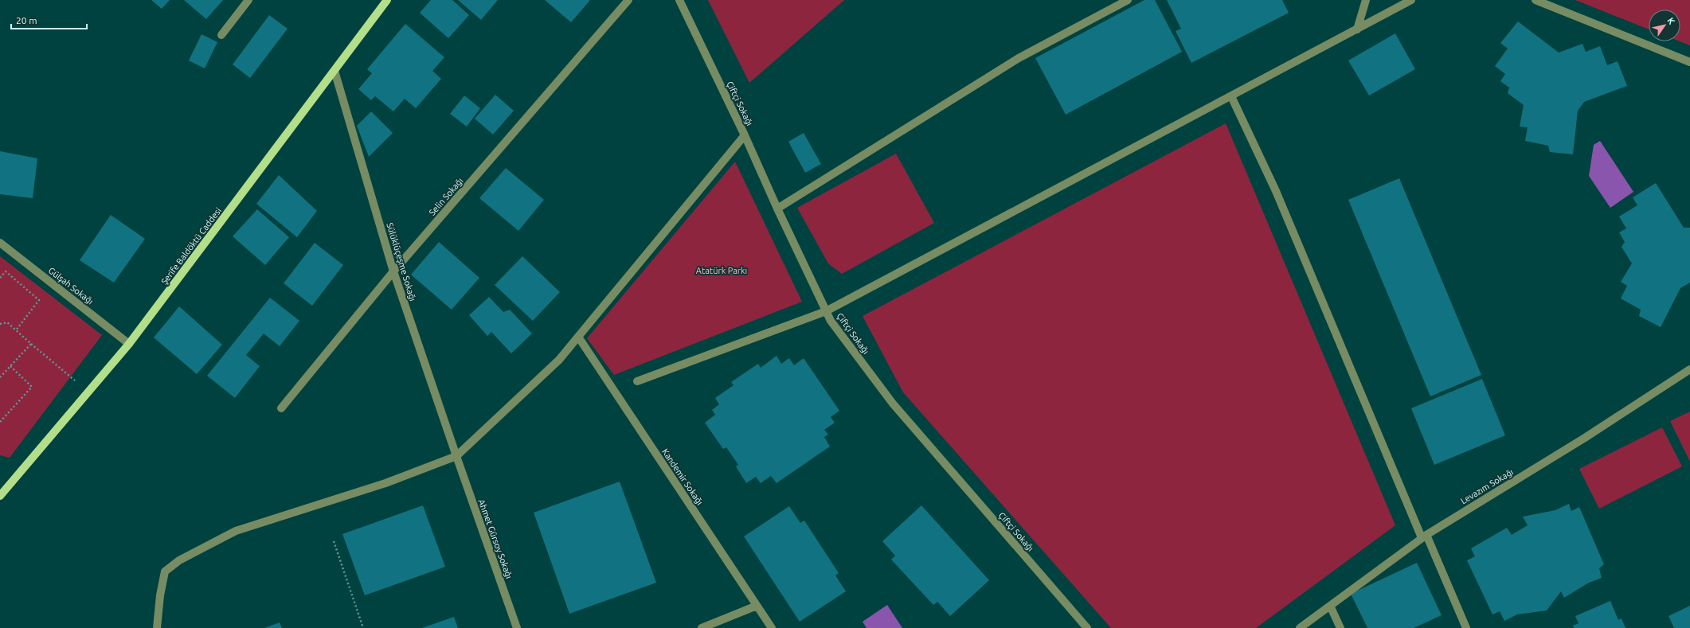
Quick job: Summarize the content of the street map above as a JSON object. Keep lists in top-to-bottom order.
{
  "streets": {
    "main road": ["Şerife Baldöktü Caddesi"],
    "street": [
      "Çiftçi Sokağı",
      "Selin Sokağı",
      "Sülüklüçeşme Sokağı",
      "Gülşah Sokağı",
      "Kandemir Sokağı",
      "Levazım Sokağı",
      "Ahmet Gürsoy Sokağı"
    ]
  },
  "crossings": [
    ["Selin Sokağı", "Sülüklüçeşme Sokağı"],
    ["Şerife Baldöktü Caddesi", "Sülüklüçeşme Sokağı"],
    ["Şerife Baldöktü Caddesi", "Gülşah Sokağı"],
    ["Sülüklüçeşme Sokağı", "Ahmet Gürsoy Sokağı"]
  ],
  "parks": ["Atatürk Parkı"],
  "scale_bar": "20 m",
  "north": "top right"
}
